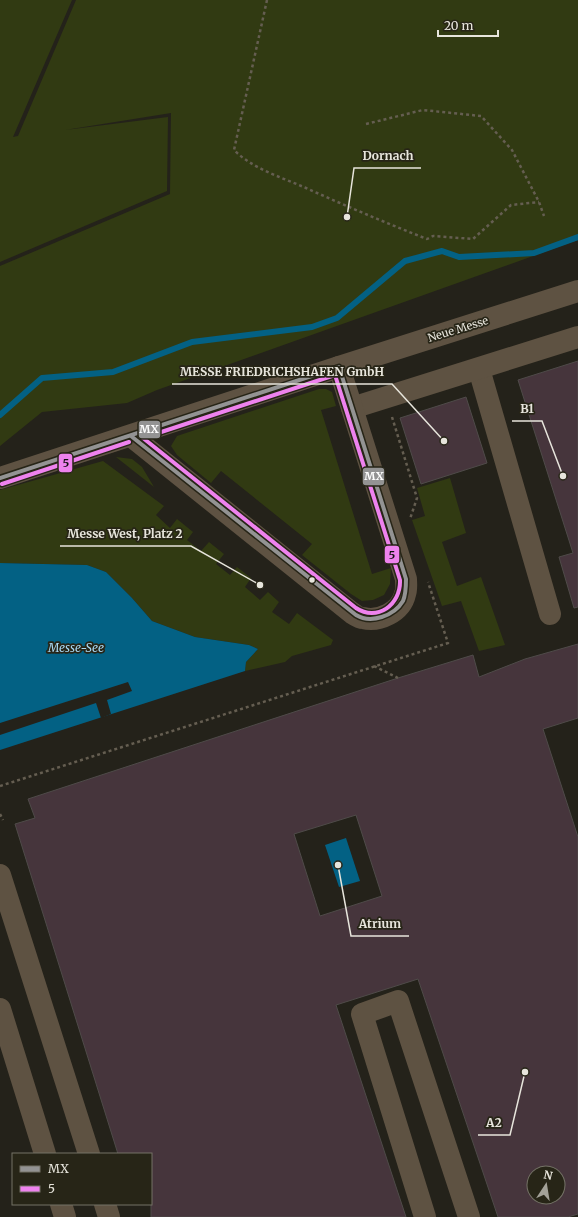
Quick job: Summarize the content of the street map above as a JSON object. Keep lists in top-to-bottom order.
{
  "streets": {
    "lane": ["Neue Messe"]
  },
  "water": ["Messe-See"],
  "places": [
    "Dornach",
    "MESSE FRIEDRICHSHAFEN GmbH",
    "B1",
    "Messe West, Platz 2",
    "Atrium",
    "A2"
  ],
  "lines": ["transit line MX", "transit line 5"],
  "legend": ["MX", "5"],
  "scale_bar": "20 m",
  "north": "top"
}
